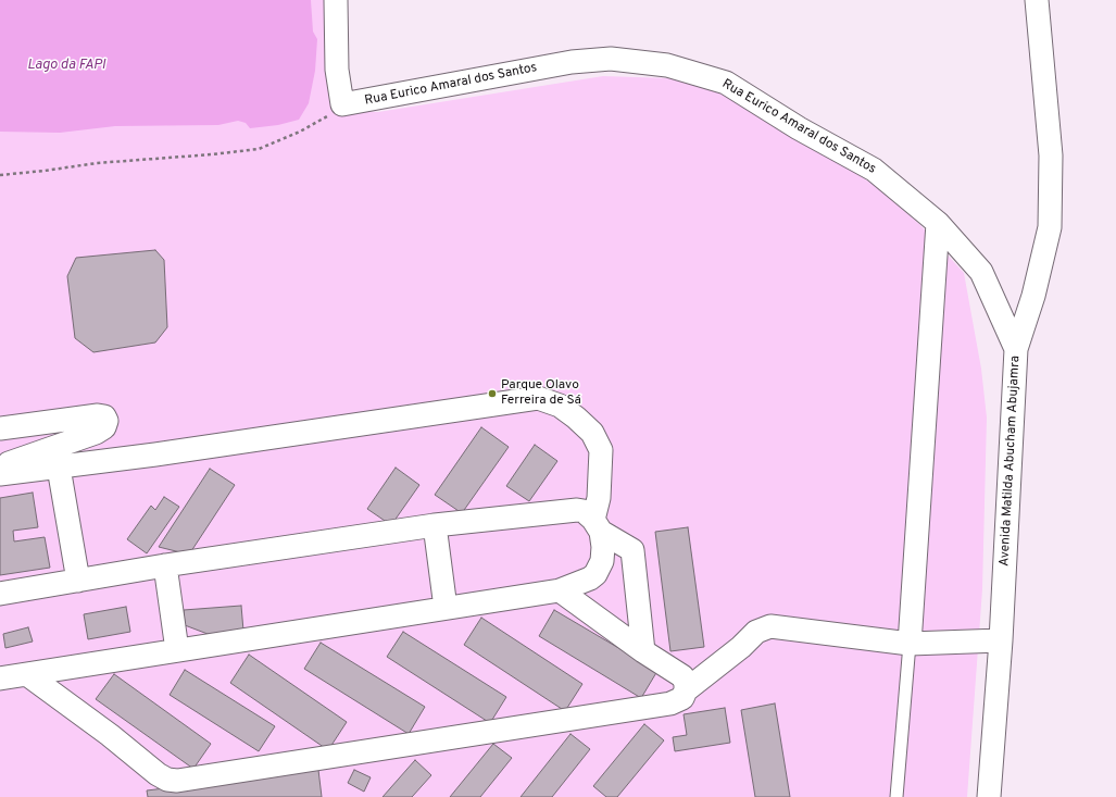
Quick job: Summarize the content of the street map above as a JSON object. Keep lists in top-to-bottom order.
{
  "streets": {
    "street": ["Rua Eurico Amaral dos Santos", "Avenida Matilda Abucham Abujamra"]
  },
  "crossings": [
    ["Rua Eurico Amaral dos Santos", "Avenida Matilda Abucham Abujamra"]
  ],
  "water": ["Lago da FAPI"],
  "places": ["Parque Olavo Ferreira de Sá"]
}
